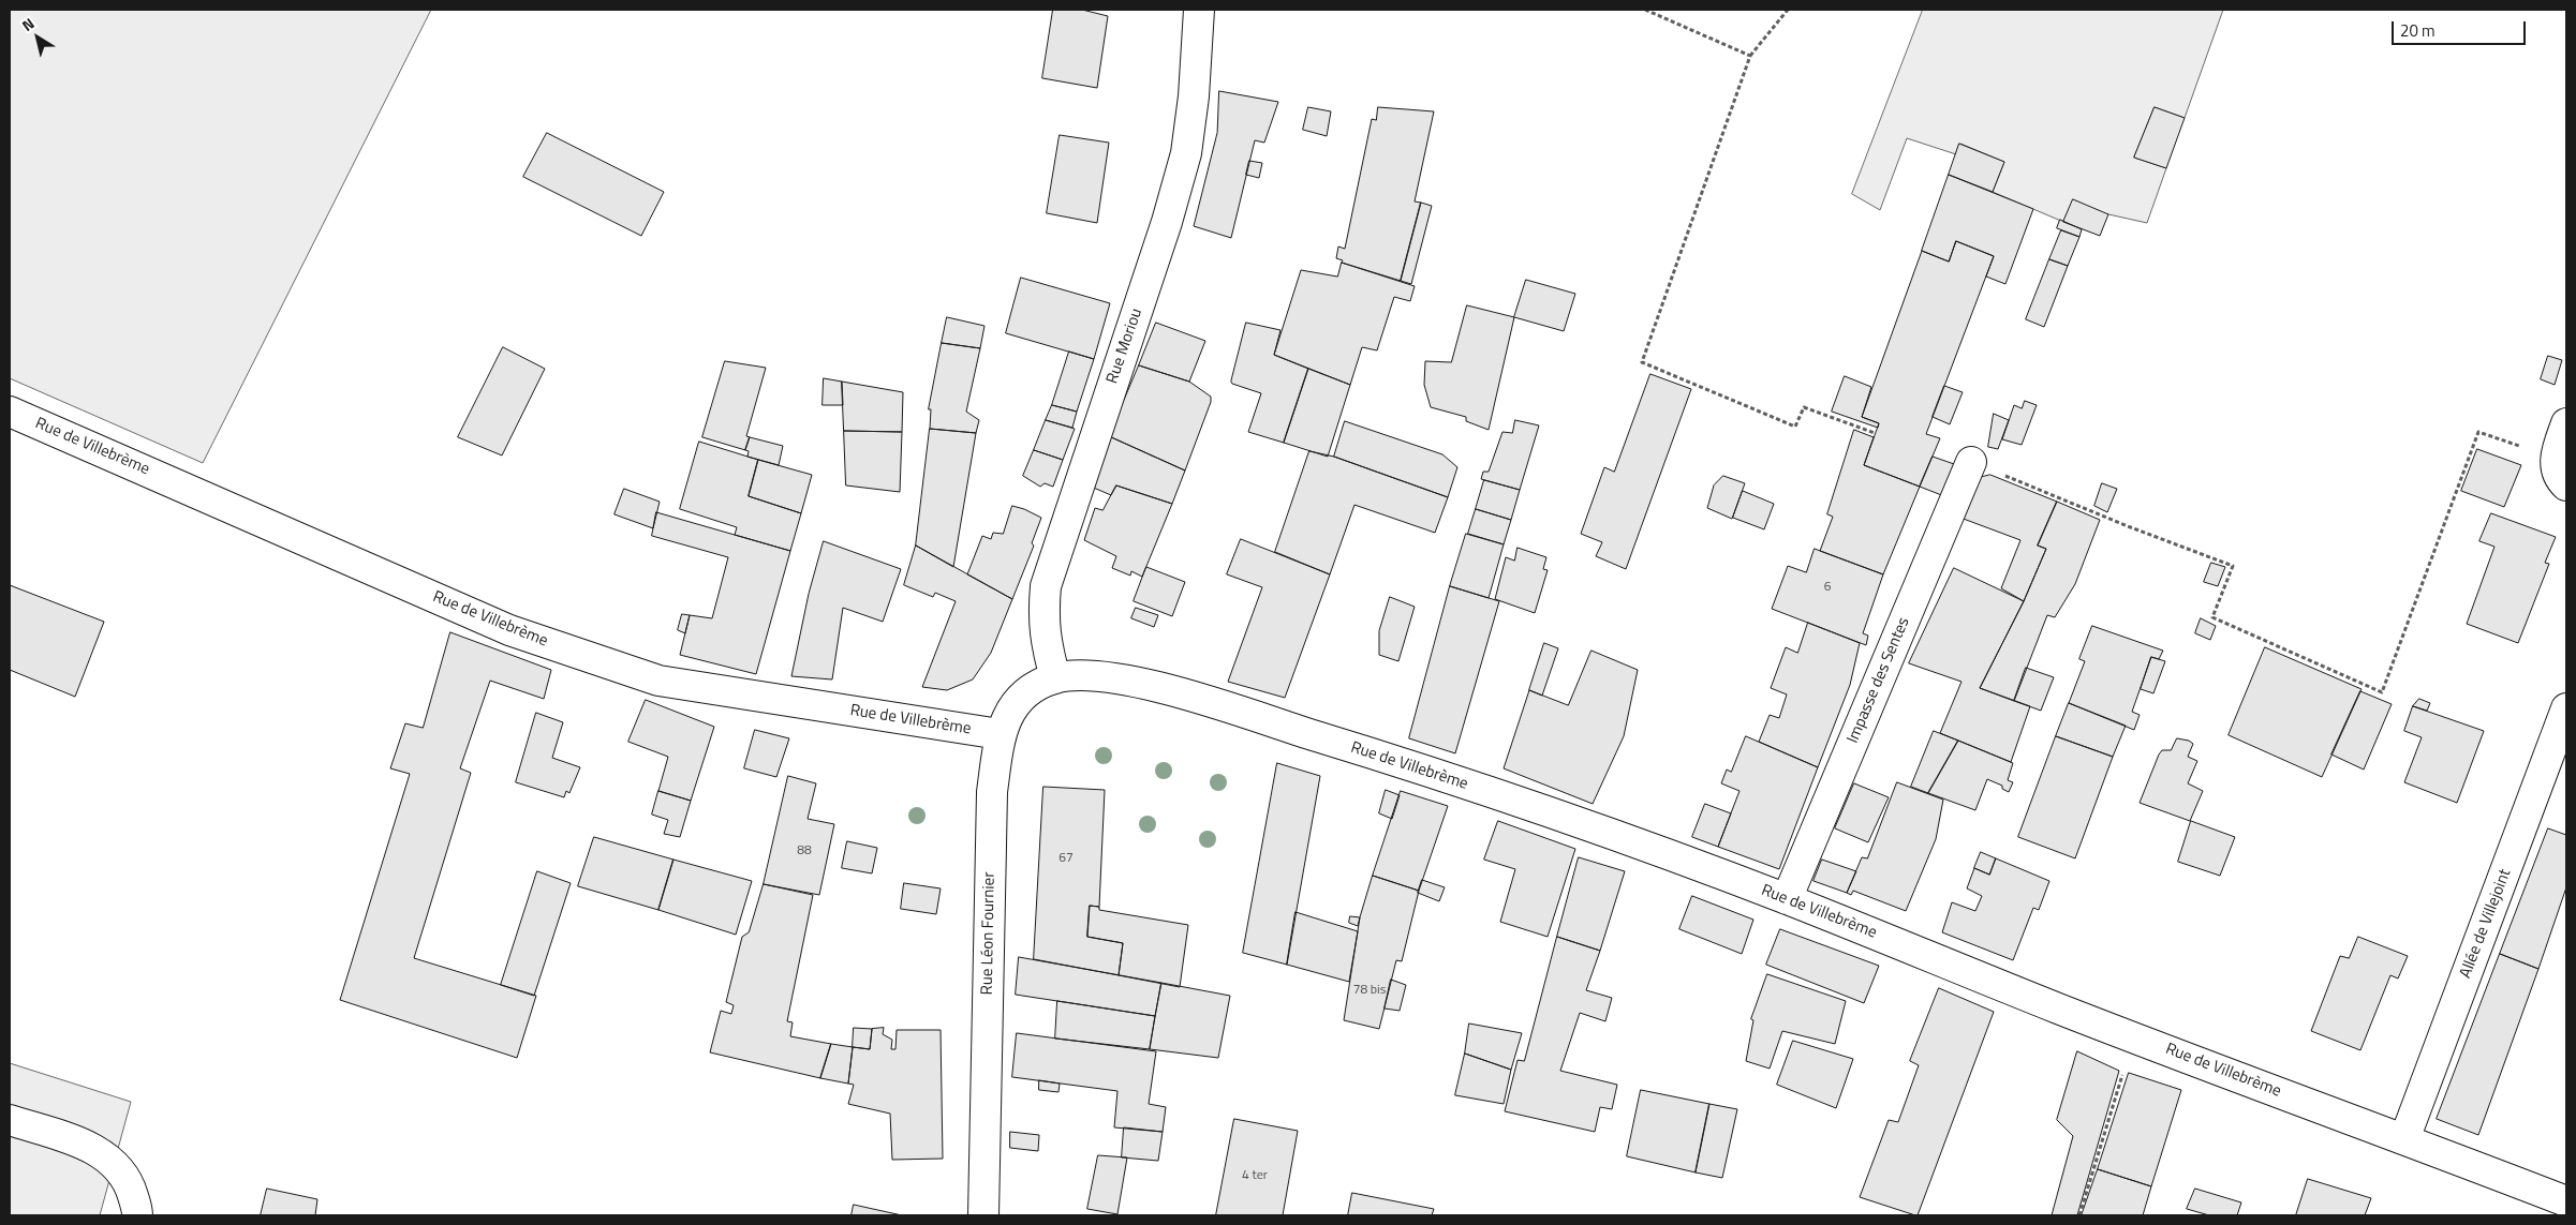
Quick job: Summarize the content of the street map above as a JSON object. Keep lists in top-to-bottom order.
{
  "streets": {
    "street": [
      "Rue Moriou",
      "Rue de Villebrème",
      "Impasse des Sentes",
      "Allée de Villejoint",
      "Rue Léon Fournier"
    ]
  },
  "crossings": [
    ["Rue Moriou", "Rue de Villebrème"],
    ["Rue Moriou", "Rue Léon Fournier"],
    ["Rue de Villebrème", "Impasse des Sentes"],
    ["Rue de Villebrème", "Allée de Villejoint"],
    ["Rue de Villebrème", "Rue Léon Fournier"]
  ],
  "house_numbers": [
    "6",
    "88",
    "67",
    "78 bis",
    "4 ter"
  ],
  "scale_bar": "20 m",
  "north": "top left"
}
